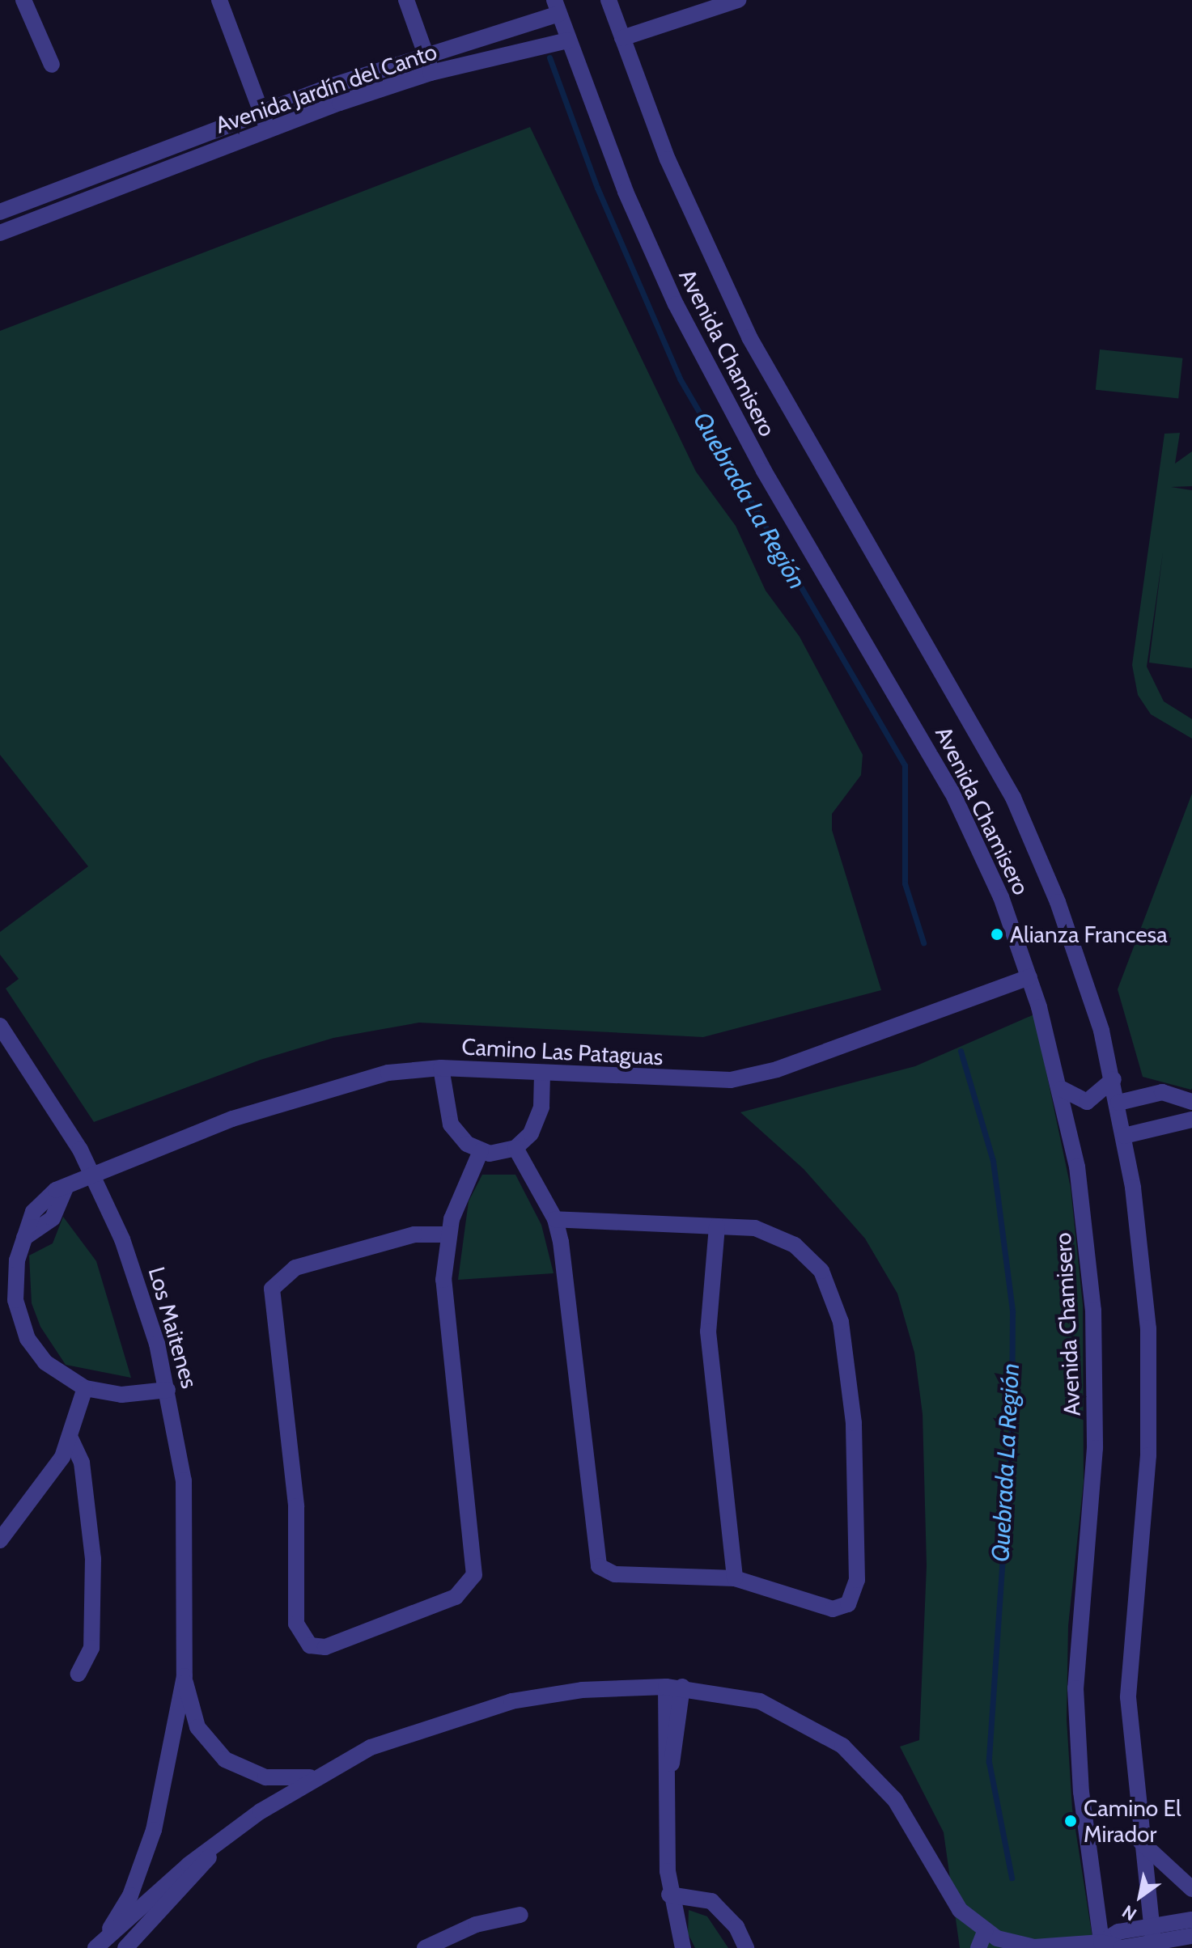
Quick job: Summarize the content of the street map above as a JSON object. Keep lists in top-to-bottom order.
{
  "streets": {
    "street": [
      "Avenida Jardín del Canto",
      "Avenida Chamisero",
      "Camino Las Pataguas",
      "Los Maitenes"
    ]
  },
  "crossings": [
    ["Avenida Jardín del Canto", "Avenida Chamisero"],
    ["Avenida Chamisero", "Camino Las Pataguas"],
    ["Camino Las Pataguas", "Los Maitenes"]
  ],
  "water": ["Quebrada La Región"],
  "places": ["Alianza Francesa", "Camino El Mirador"],
  "north": "bottom left"
}
